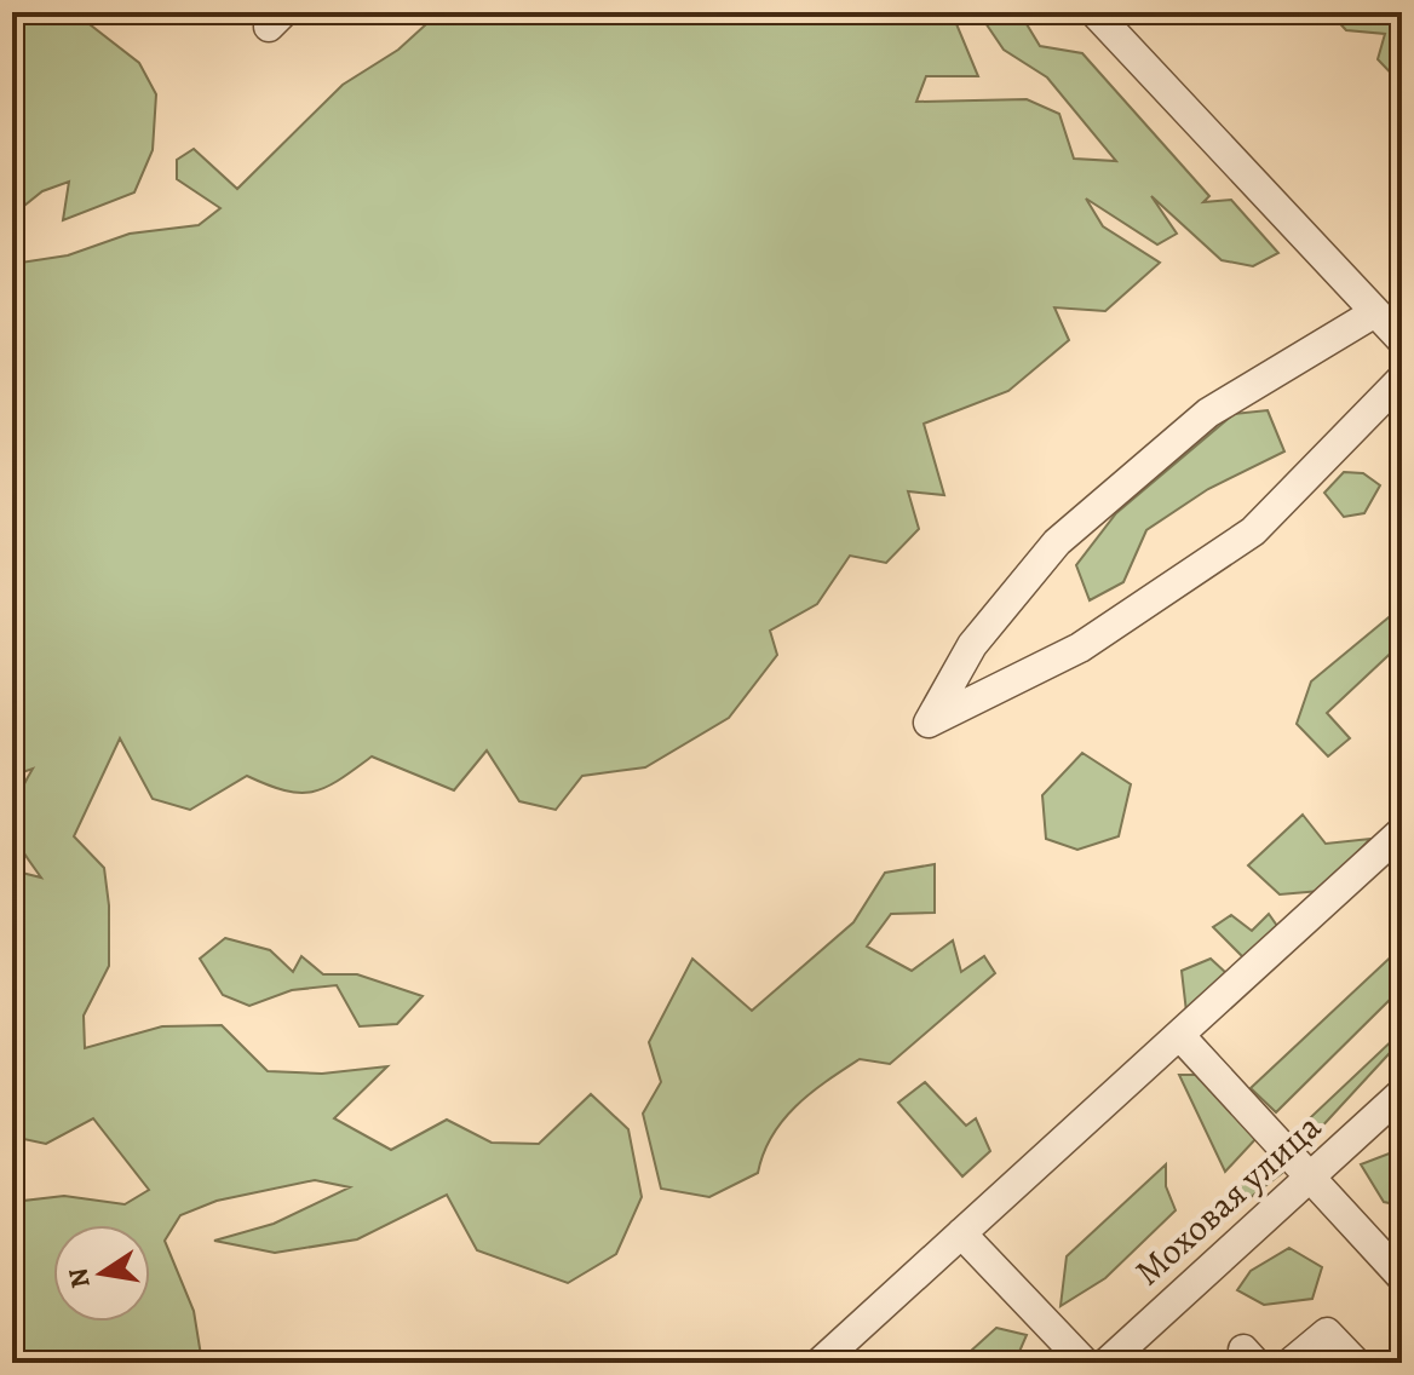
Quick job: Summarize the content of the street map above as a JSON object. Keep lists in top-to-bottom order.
{
  "streets": {
    "street": ["Моховая улица"]
  },
  "north": "left"
}
